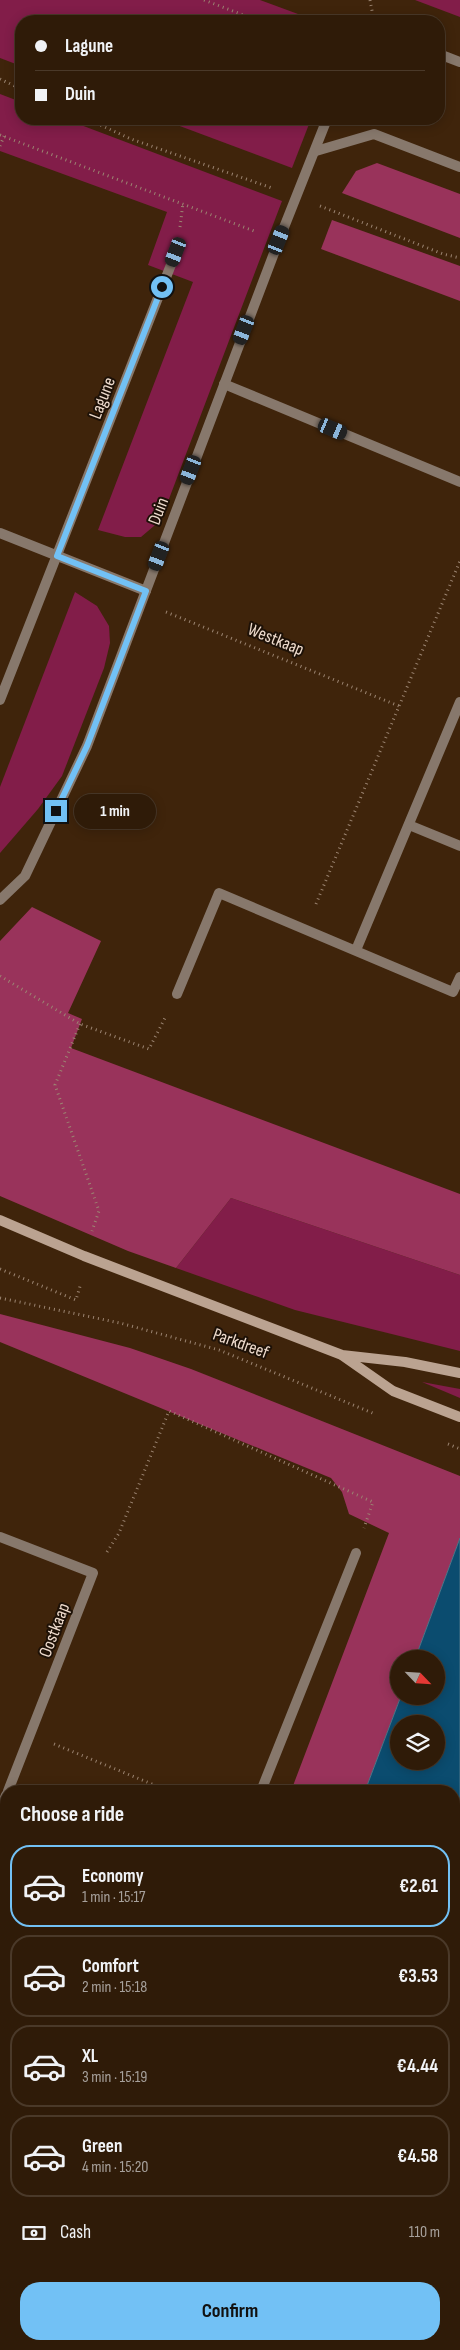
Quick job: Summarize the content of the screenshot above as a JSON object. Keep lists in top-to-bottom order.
{
  "streets": {
    "street": [
      "Lagune",
      "Duin",
      "Parkdreef",
      "Oostkaap"
    ],
    "path": ["Westkaap"]
  },
  "crossings": [
    ["Duin", "Westkaap"]
  ],
  "north": "bottom right",
  "page": {
    "banner": ["Lagune", "Duin"],
    "bubble": "1 min",
    "heading": "Choose a ride",
    "list": [
      {
        "name": "Economy",
        "note": "1 min · 15:17",
        "value": "€2.61"
      },
      {
        "name": "Comfort",
        "note": "2 min · 15:18",
        "value": "€3.53"
      },
      {
        "name": "XL",
        "note": "3 min · 15:19",
        "value": "€4.44"
      },
      {
        "name": "Green",
        "note": "4 min · 15:20",
        "value": "€4.58"
      }
    ],
    "pay": ["Cash", "110 m"],
    "buttons": "Confirm"
  }
}
